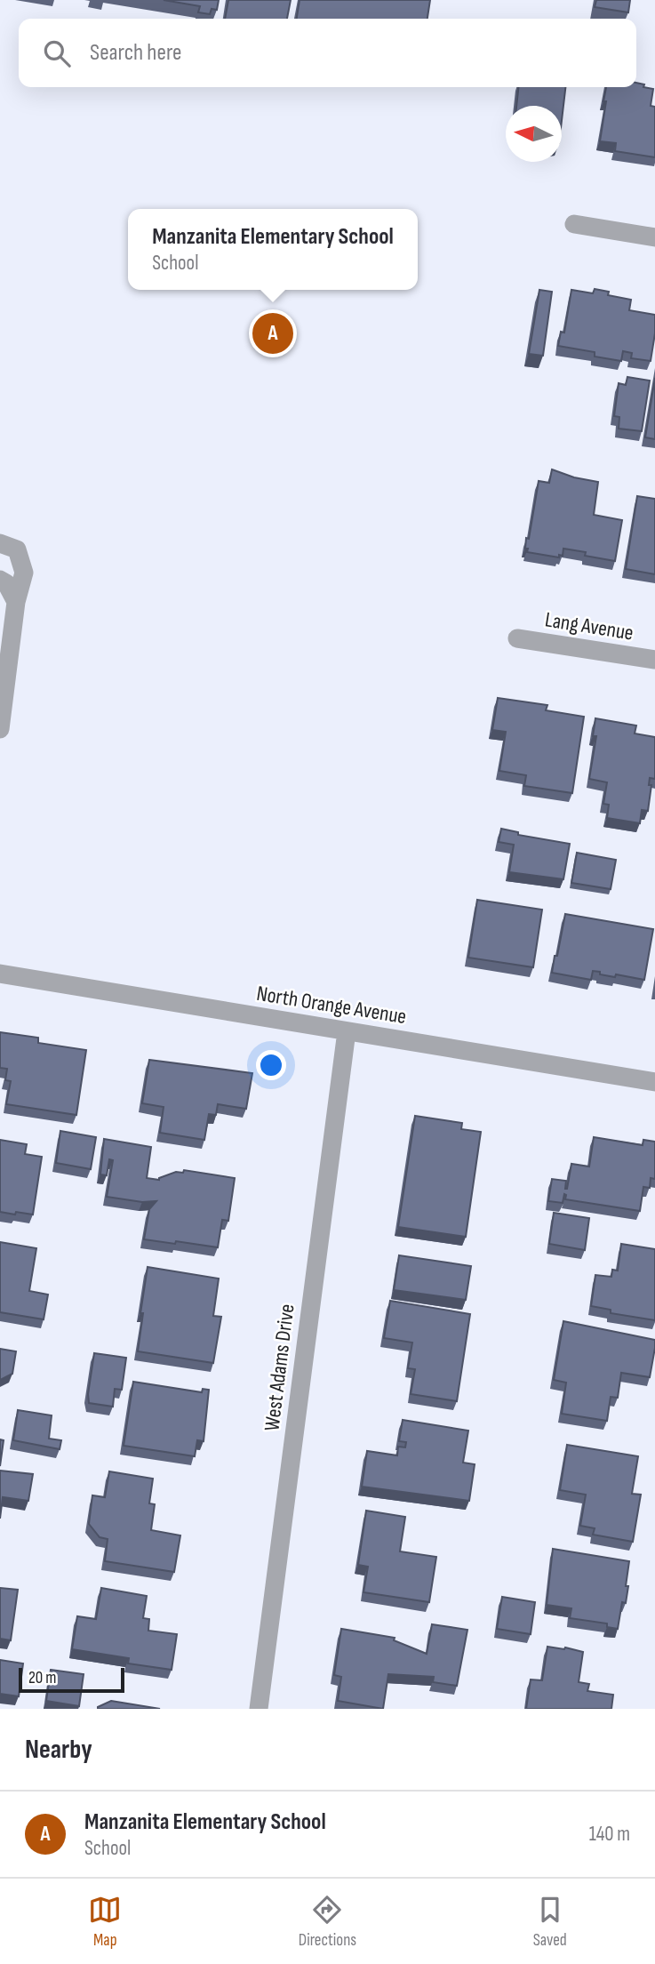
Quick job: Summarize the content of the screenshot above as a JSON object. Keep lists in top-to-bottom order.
{
  "streets": {
    "street": ["Lang Avenue", "North Orange Avenue", "West Adams Drive"]
  },
  "crossings": [
    ["North Orange Avenue", "West Adams Drive"]
  ],
  "scale_bar": "20 m",
  "north": "left",
  "page": {
    "search": "Search here",
    "popup": ["Manzanita Elementary School", "School"],
    "pins": "A",
    "scale": "20 m",
    "heading": "Nearby",
    "list": [
      {
        "mark": "A",
        "name": "Manzanita Elementary School",
        "note": "School",
        "value": "140 m"
      }
    ],
    "nav": ["Map", "Directions", "Saved"]
  }
}
